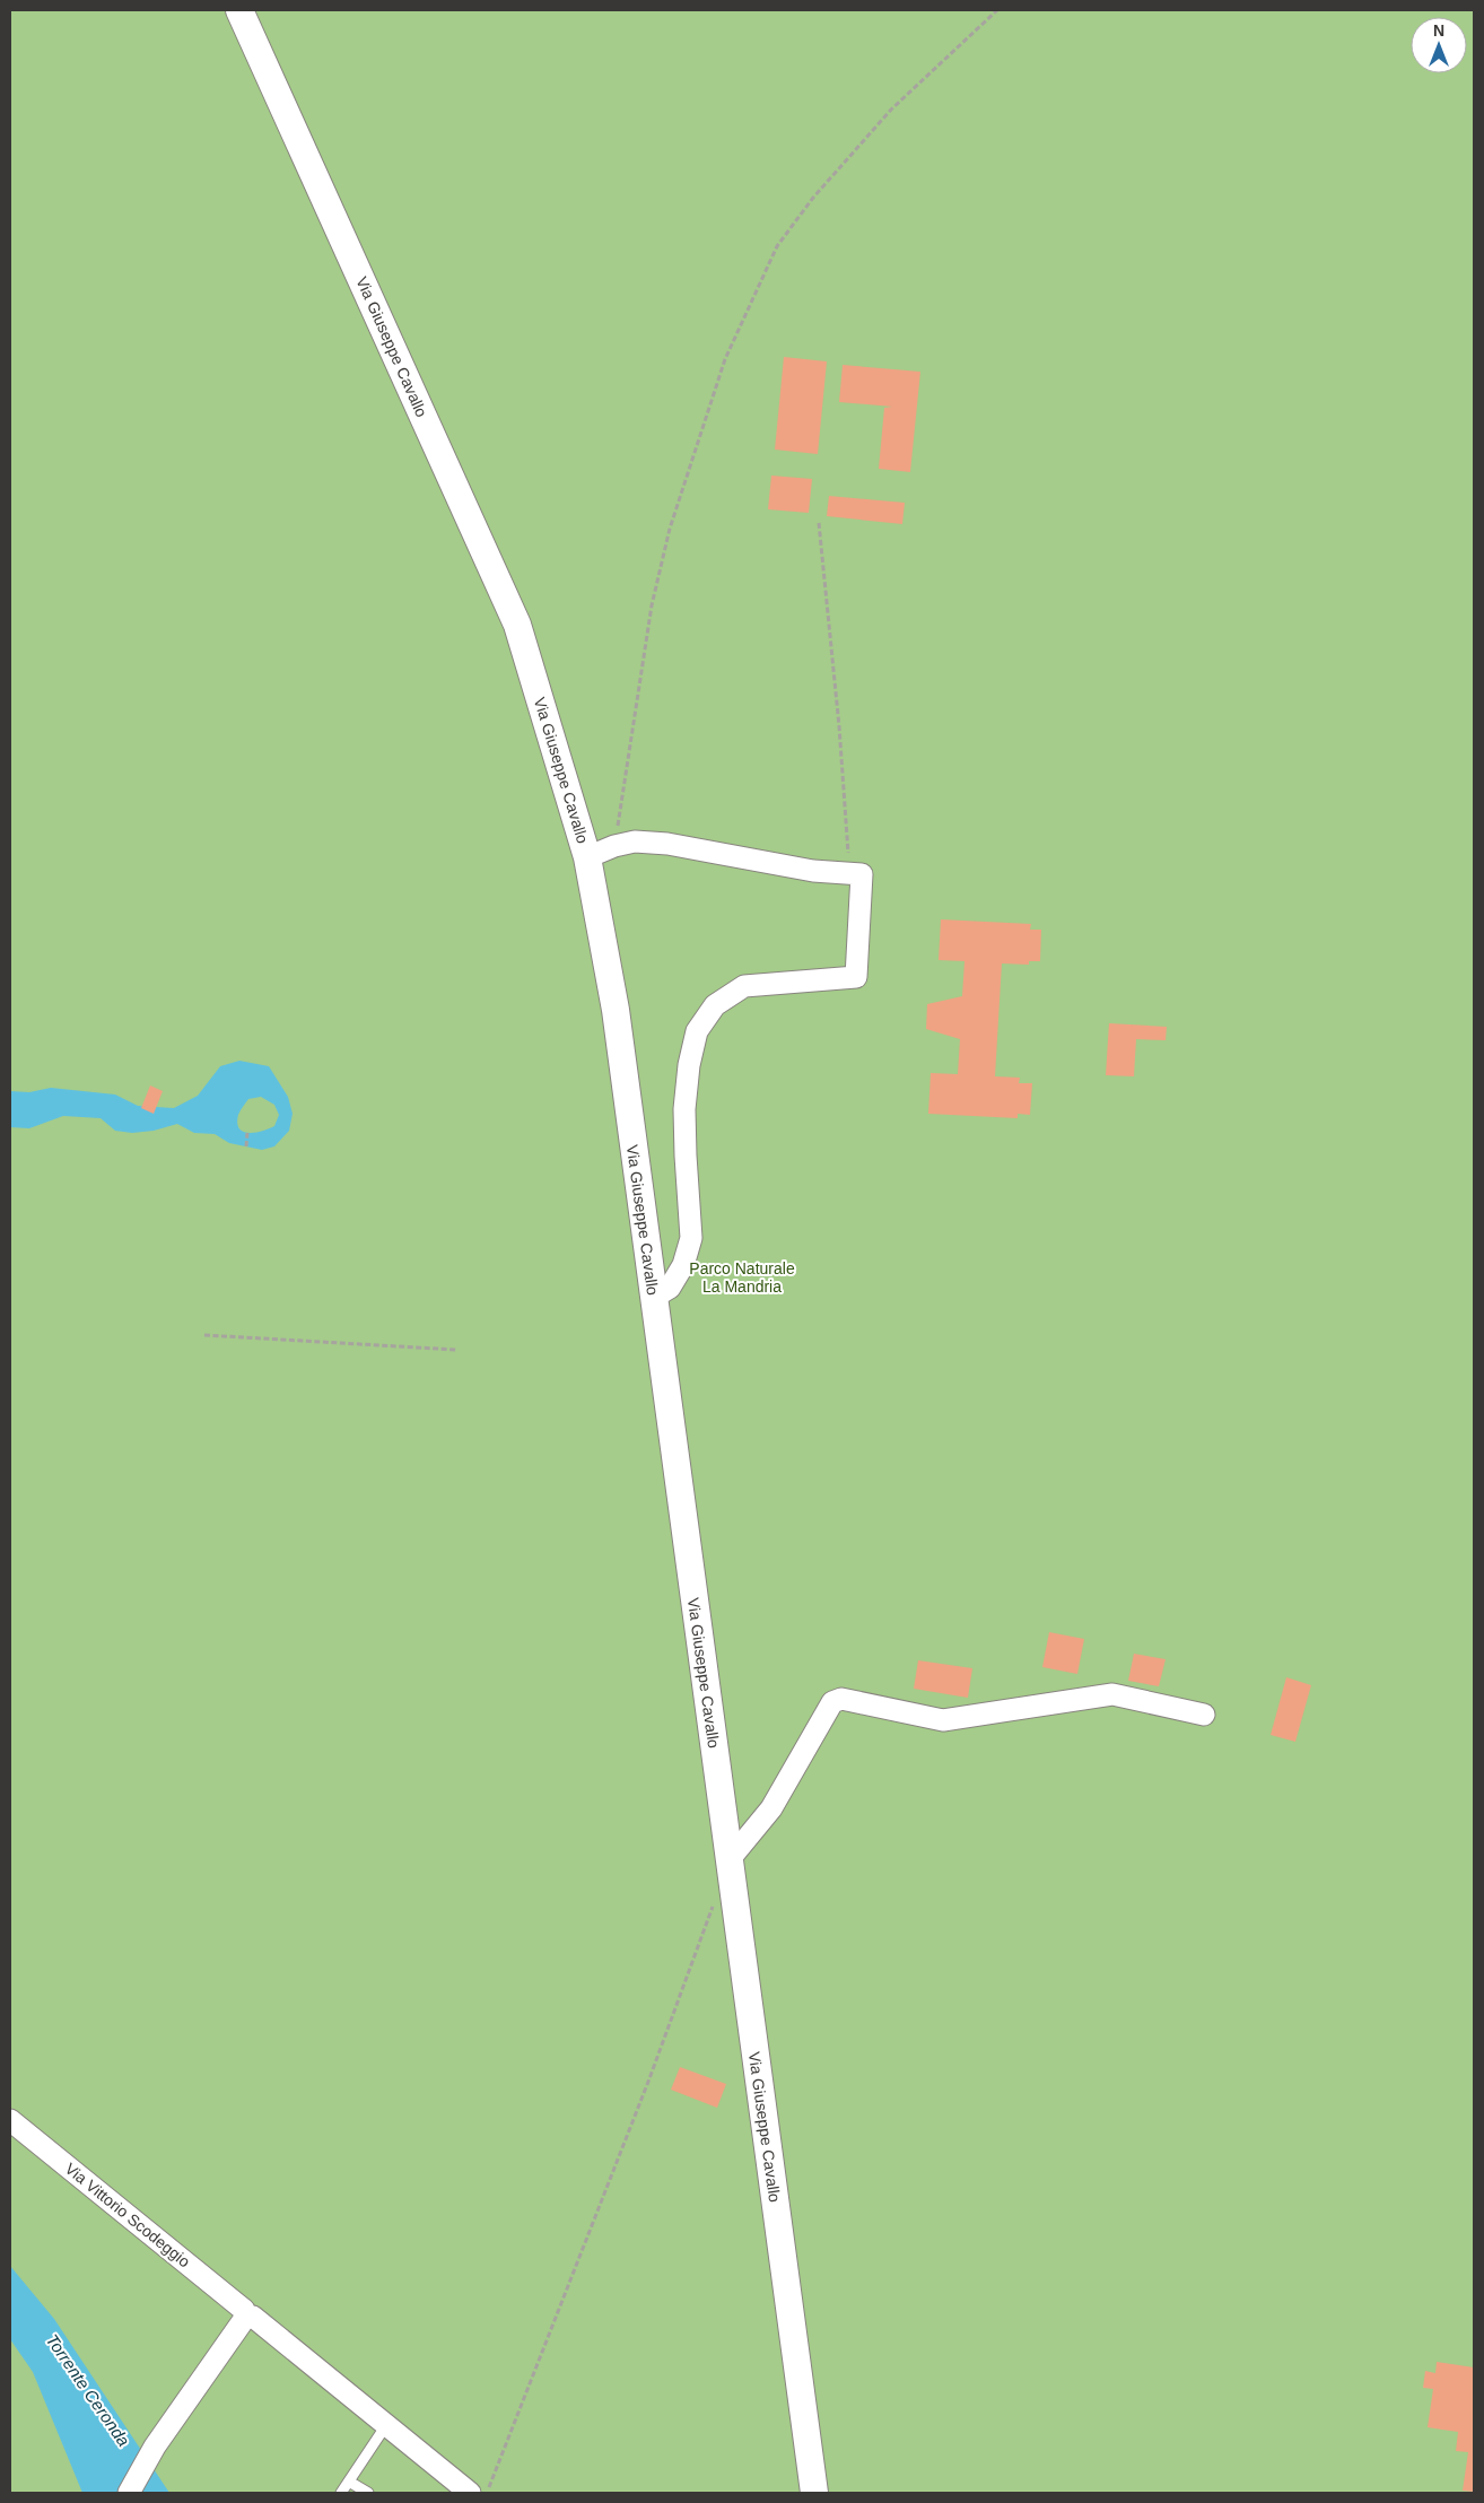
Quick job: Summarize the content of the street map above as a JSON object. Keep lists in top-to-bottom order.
{
  "streets": {
    "street": ["Via Giuseppe Cavallo", "Via Vittorio Scodeggio"]
  },
  "water": ["Torrente Ceronda"],
  "parks": ["Parco Naturale La Mandria"],
  "north": "top"
}
